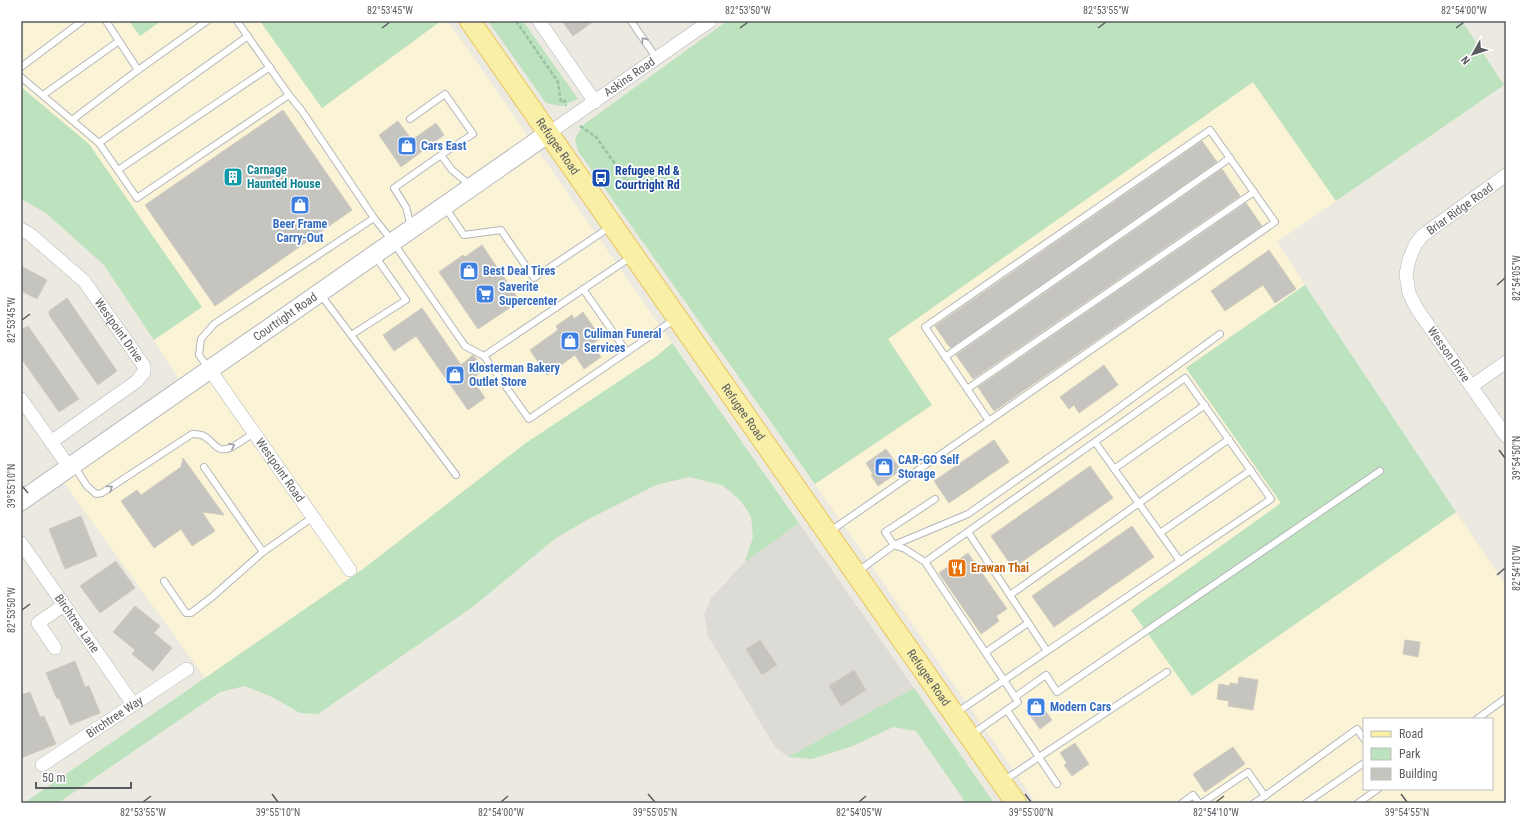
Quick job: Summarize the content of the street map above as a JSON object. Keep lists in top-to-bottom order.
{
  "streets": {
    "main road": ["Refugee Road"],
    "street": [
      "Askins Road",
      "Briar Ridge Road",
      "Courtright Road",
      "Westpoint Drive",
      "Wesson Drive",
      "Westpoint Road",
      "Birchtree Lane",
      "Birchtree Way"
    ]
  },
  "crossings": [
    ["Askins Road", "Refugee Road"],
    ["Askins Road", "Courtright Road"],
    ["Refugee Road", "Courtright Road"],
    ["Briar Ridge Road", "Wesson Drive"],
    ["Courtright Road", "Westpoint Road"],
    ["Birchtree Lane", "Birchtree Way"]
  ],
  "places": {
    "shop": [
      "Cars East",
      "Beer Frame Carry-Out",
      "Best Deal Tires",
      "Culiman Funeral Services",
      "Klosterman Bakery Outlet Store",
      "CAR-GO Self Storage",
      "Modern Cars"
    ],
    "building": ["Carnage Haunted House"],
    "bus stop": ["Refugee Rd & Courtright Rd"],
    "supermarket": ["Saverite Supercenter"],
    "restaurant": ["Erawan Thai"]
  },
  "legend": ["Road", "Park", "Building"],
  "scale_bar": "50 m",
  "north": "bottom left",
  "coordinates": [
    "82°53'45\"W",
    "82°53'50\"W",
    "82°53'55\"W",
    "82°54'00\"W",
    "82°54'05\"W",
    "39°54'50\"N",
    "39°55'10\"N",
    "82°54'10\"W",
    "39°55'05\"N",
    "39°55'00\"N",
    "39°54'55\"N"
  ]
}
